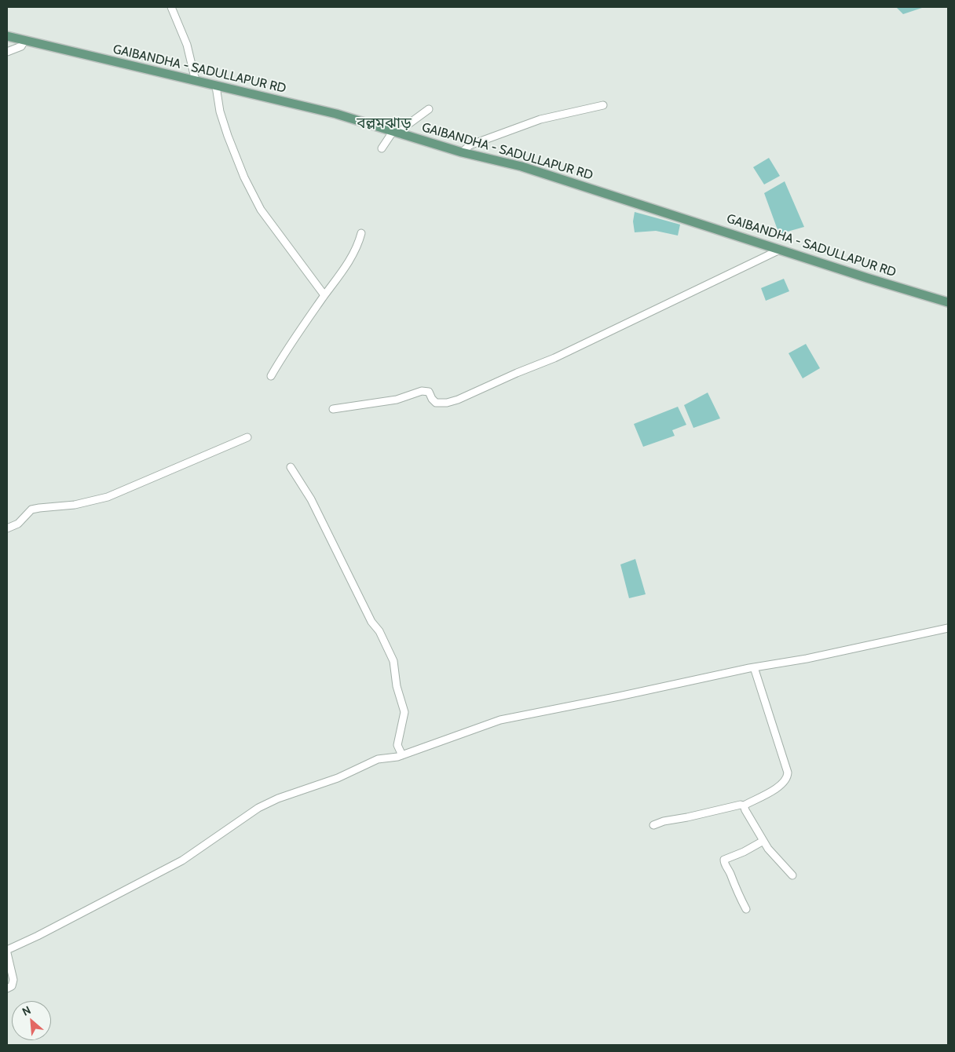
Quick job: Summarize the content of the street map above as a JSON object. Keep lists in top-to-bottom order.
{
  "streets": {
    "main road": ["GAIBANDHA - SADULLAPUR RD"]
  },
  "districts": ["বল্লমঝাড়"],
  "north": "top left"
}
